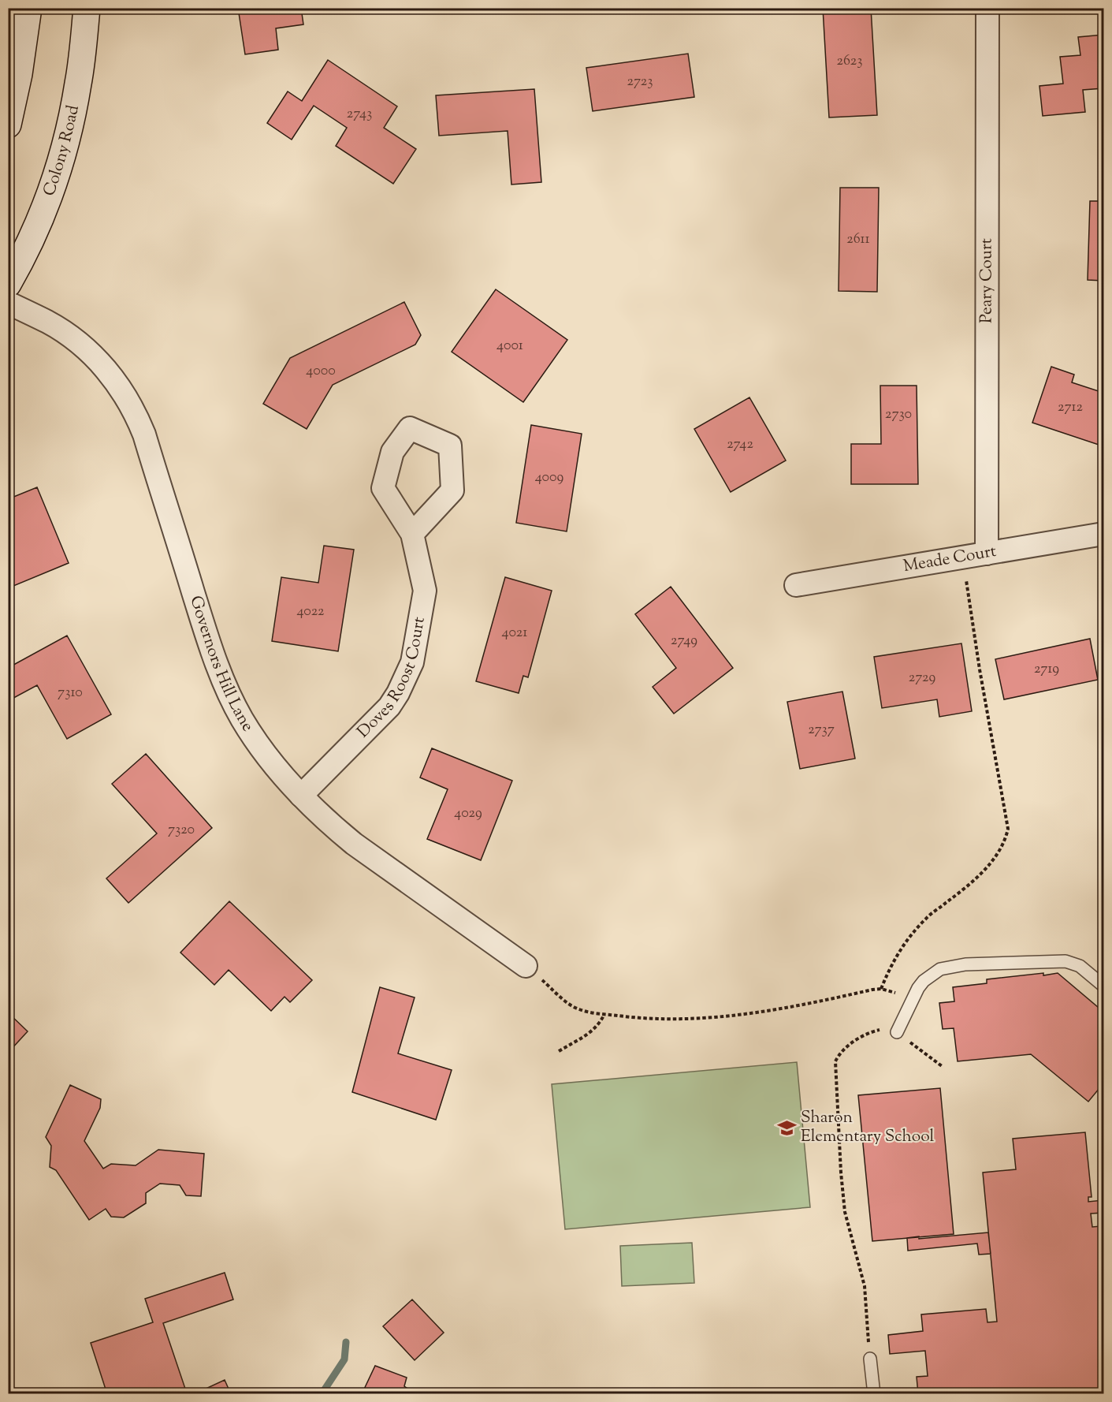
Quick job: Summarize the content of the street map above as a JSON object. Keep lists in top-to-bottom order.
{
  "streets": {
    "main road": ["Colony Road"],
    "street": [
      "Peary Court",
      "Meade Court",
      "Governors Hill Lane",
      "Doves Roost Court"
    ]
  },
  "crossings": [
    ["Peary Court", "Meade Court"],
    ["Governors Hill Lane", "Doves Roost Court"]
  ],
  "places": {
    "school or university": ["Sharon Elementary School"]
  },
  "house_numbers": [
    "2623",
    "2723",
    "2743",
    "2611",
    "4001",
    "4000",
    "2712",
    "2730",
    "2742",
    "4009",
    "4022",
    "4021",
    "2749",
    "2719",
    "2729",
    "7310",
    "2737",
    "4029",
    "7320"
  ]
}
